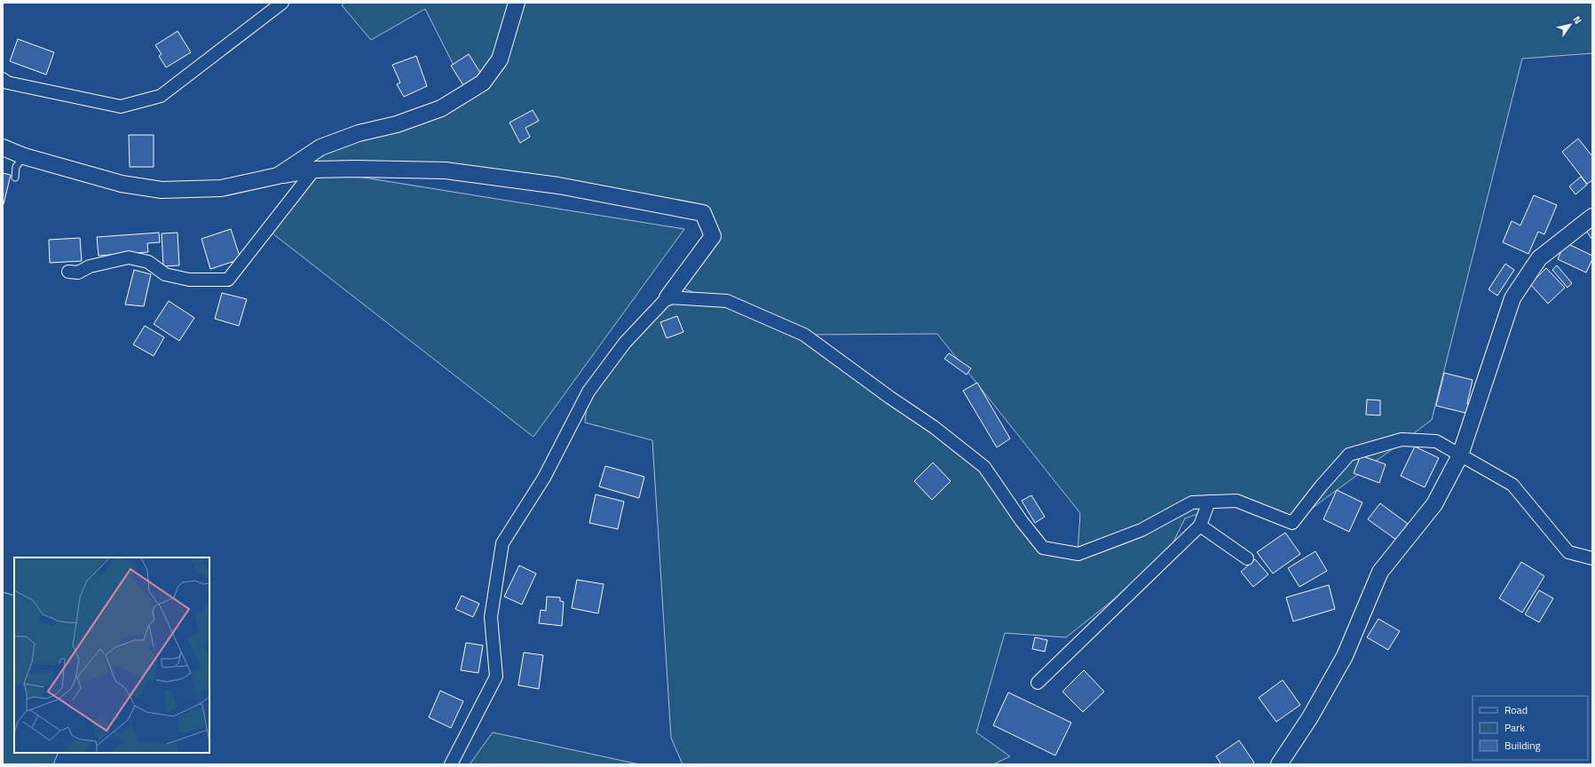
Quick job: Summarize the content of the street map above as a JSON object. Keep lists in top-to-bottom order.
{
  "legend": ["Road", "Park", "Building"],
  "north": "top right"
}
